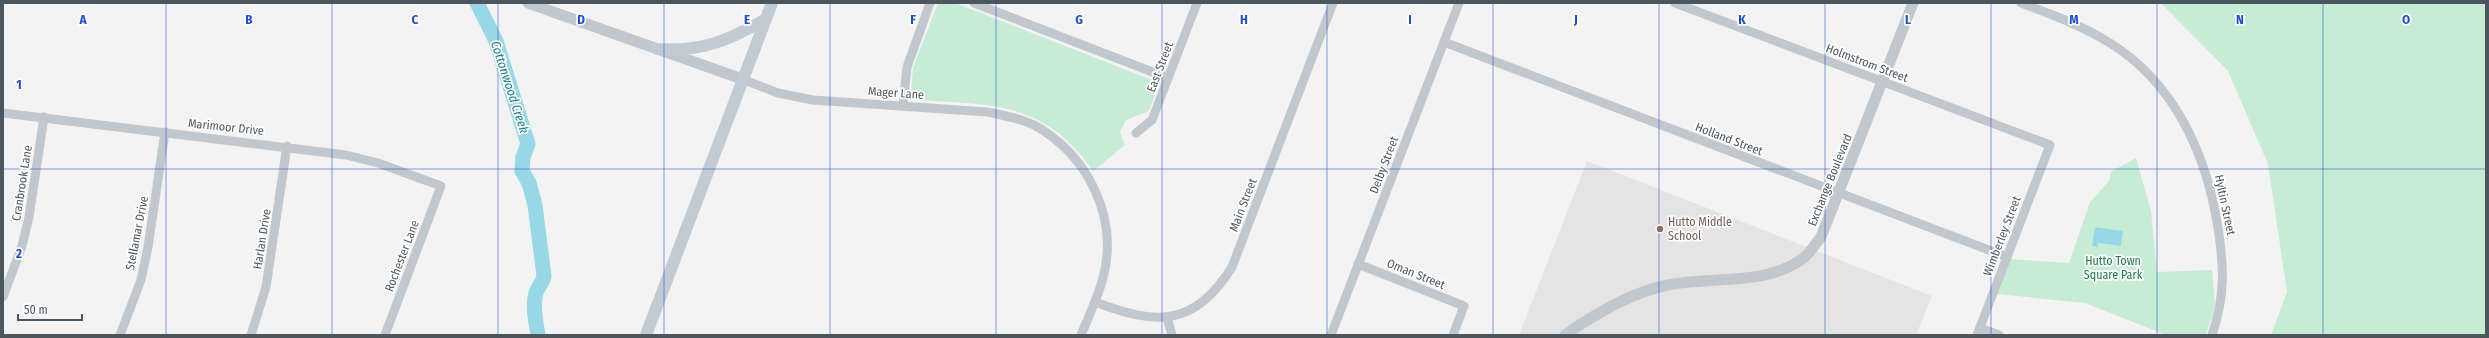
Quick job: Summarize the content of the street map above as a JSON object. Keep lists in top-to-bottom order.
{
  "streets": {
    "street": [
      "Holmstrom Street",
      "East Street",
      "Mager Lane",
      "Marimoor Drive",
      "Holland Street",
      "Delby Street",
      "Exchange Boulevard",
      "Cranbrook Lane",
      "Main Street",
      "Hyltin Street",
      "Stellamar Drive",
      "Wimberley Street",
      "Harlan Drive",
      "Rochester Lane",
      "Oman Street"
    ]
  },
  "crossings": [
    ["Holmstrom Street", "Exchange Boulevard"],
    ["Holmstrom Street", "Wimberley Street"],
    ["Mager Lane", "Main Street"],
    ["Marimoor Drive", "Cranbrook Lane"],
    ["Marimoor Drive", "Stellamar Drive"],
    ["Marimoor Drive", "Harlan Drive"],
    ["Marimoor Drive", "Rochester Lane"],
    ["Holland Street", "Delby Street"],
    ["Holland Street", "Exchange Boulevard"],
    ["Holland Street", "Wimberley Street"],
    ["Delby Street", "Oman Street"]
  ],
  "water": ["Cottonwood Creek"],
  "parks": ["Hutto Town Square Park"],
  "places": ["Hutto Middle School"],
  "scale_bar": "50 m",
  "grid": {
    "columns": [
      "A",
      "B",
      "C",
      "D",
      "E",
      "F",
      "G",
      "H",
      "I",
      "J",
      "K",
      "L",
      "M",
      "N",
      "O"
    ],
    "rows": ["1", "2"]
  }
}
